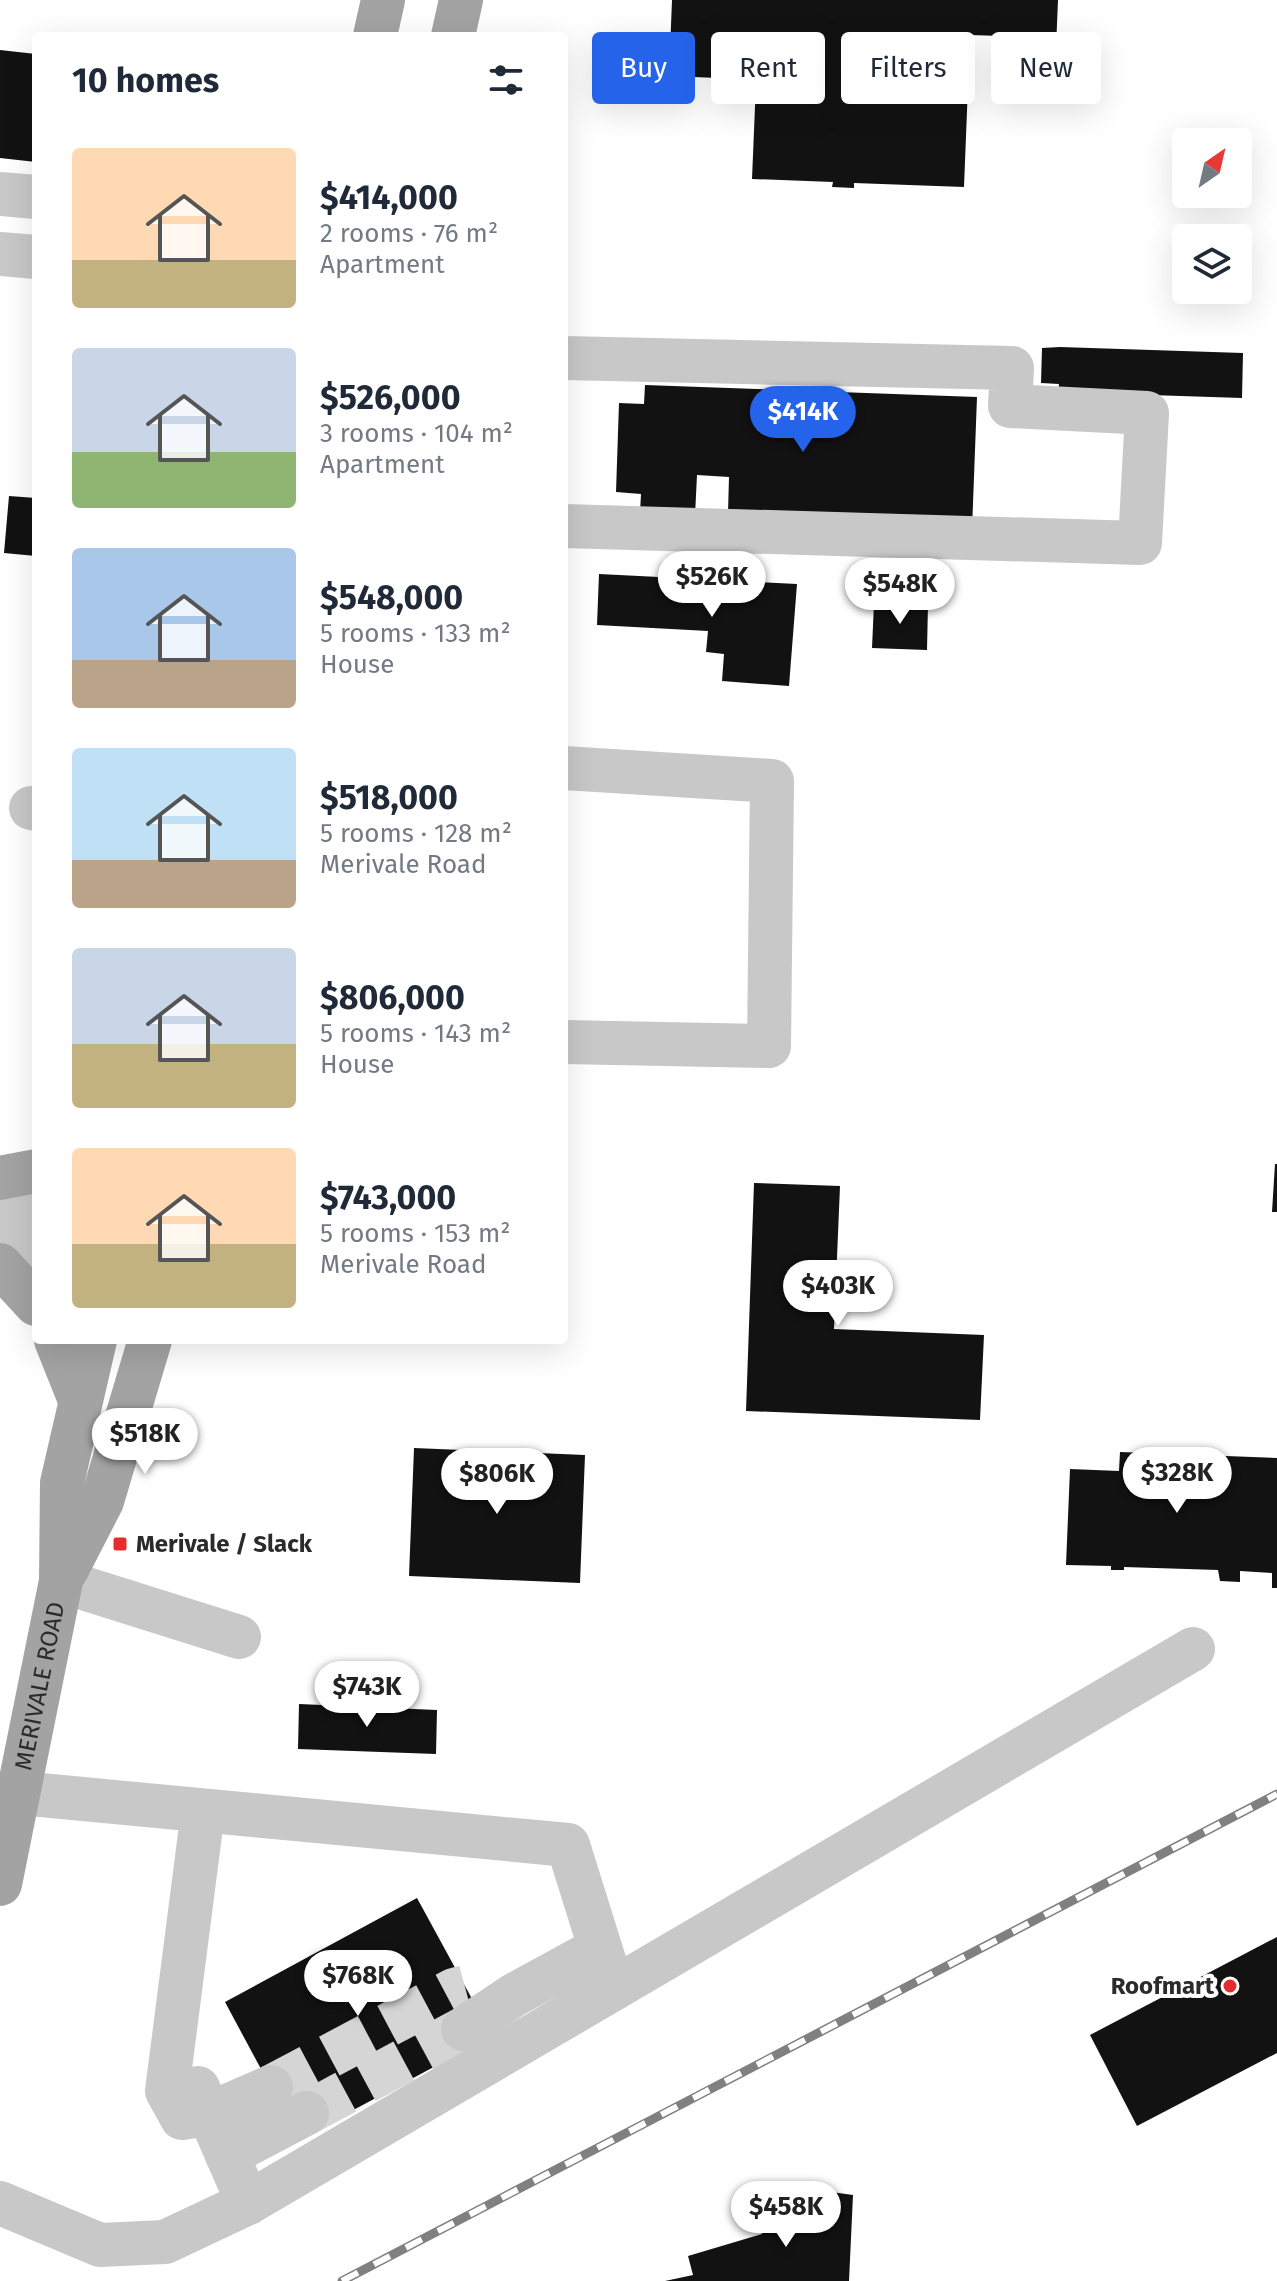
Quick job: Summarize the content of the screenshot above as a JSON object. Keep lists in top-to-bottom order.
{
  "streets": {
    "main road": ["MERIVALE ROAD"]
  },
  "places": {
    "transit": ["Merivale / Slack"],
    "other": ["Roofmart"]
  },
  "north": "top right",
  "page": {
    "chip": [
      "Buy",
      "Rent",
      "Filters",
      "New"
    ],
    "heading": "10 homes",
    "list": [
      {
        "name": "$414,000",
        "note": "2 rooms · 76 m² · Apartment"
      },
      {
        "name": "$526,000",
        "note": "3 rooms · 104 m² · Apartment"
      },
      {
        "name": "$548,000",
        "note": "5 rooms · 133 m² · House"
      },
      {
        "name": "$518,000",
        "note": "5 rooms · 128 m² · Merivale Road"
      },
      {
        "name": "$806,000",
        "note": "5 rooms · 143 m² · House"
      },
      {
        "name": "$743,000",
        "note": "5 rooms · 153 m² · Merivale Road"
      }
    ],
    "price": [
      "$414K",
      "$526K",
      "$548K",
      "$403K",
      "$518K",
      "$328K",
      "$806K",
      "$743K",
      "$768K",
      "$458K"
    ]
  }
}
